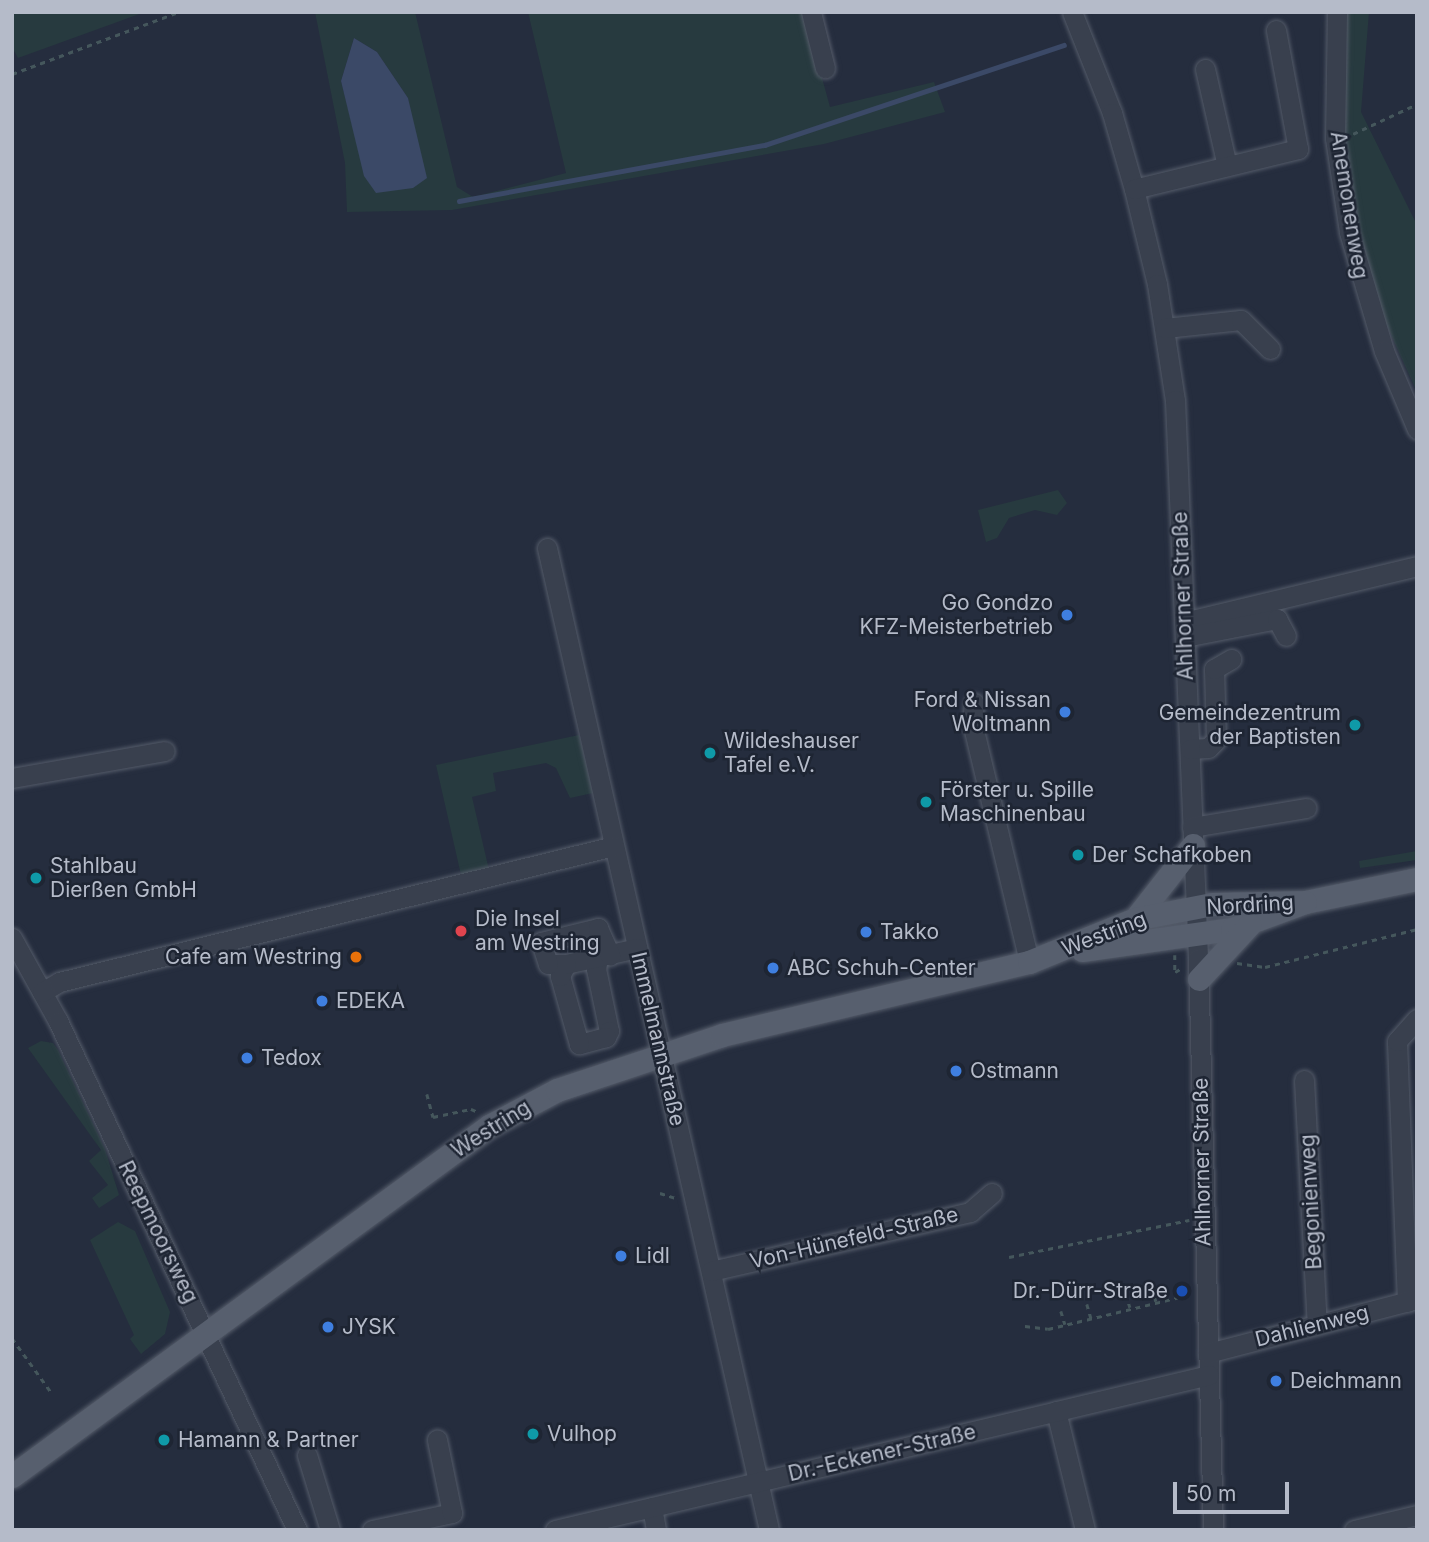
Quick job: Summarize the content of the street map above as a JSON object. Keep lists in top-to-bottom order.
{
  "streets": {
    "main road": ["Nordring", "Westring"],
    "street": [
      "Anemonenweg",
      "Ahlhorner Straße",
      "Immelmannstraße",
      "Begonienweg",
      "Reepmoorsweg",
      "Von-Hünefeld-Straße",
      "Dahlienweg",
      "Dr.-Eckener-Straße"
    ]
  },
  "crossings": [
    ["Ahlhorner Straße", "Nordring"],
    ["Ahlhorner Straße", "Westring"],
    ["Ahlhorner Straße", "Dahlienweg"],
    ["Ahlhorner Straße", "Dr.-Eckener-Straße"],
    ["Nordring", "Westring"],
    ["Westring", "Immelmannstraße"],
    ["Westring", "Reepmoorsweg"],
    ["Immelmannstraße", "Von-Hünefeld-Straße"],
    ["Immelmannstraße", "Dr.-Eckener-Straße"],
    ["Begonienweg", "Dahlienweg"]
  ],
  "places": [
    "Go Gondzo KFZ-Meisterbetrieb",
    "Ford & Nissan Woltmann",
    "Gemeindezentrum der Baptisten",
    "Wildeshauser Tafel e.V.",
    "Förster u. Spille Maschinenbau",
    "Der Schafkoben",
    "Stahlbau Dierßen GmbH",
    "Die Insel am Westring",
    "Takko",
    "Cafe am Westring",
    "ABC Schuh-Center",
    "EDEKA",
    "Tedox",
    "Ostmann",
    "Lidl",
    "Dr.-Dürr-Straße",
    "JYSK",
    "Deichmann",
    "Vulhop",
    "Hamann & Partner"
  ],
  "scale_bar": "50 m"
}
